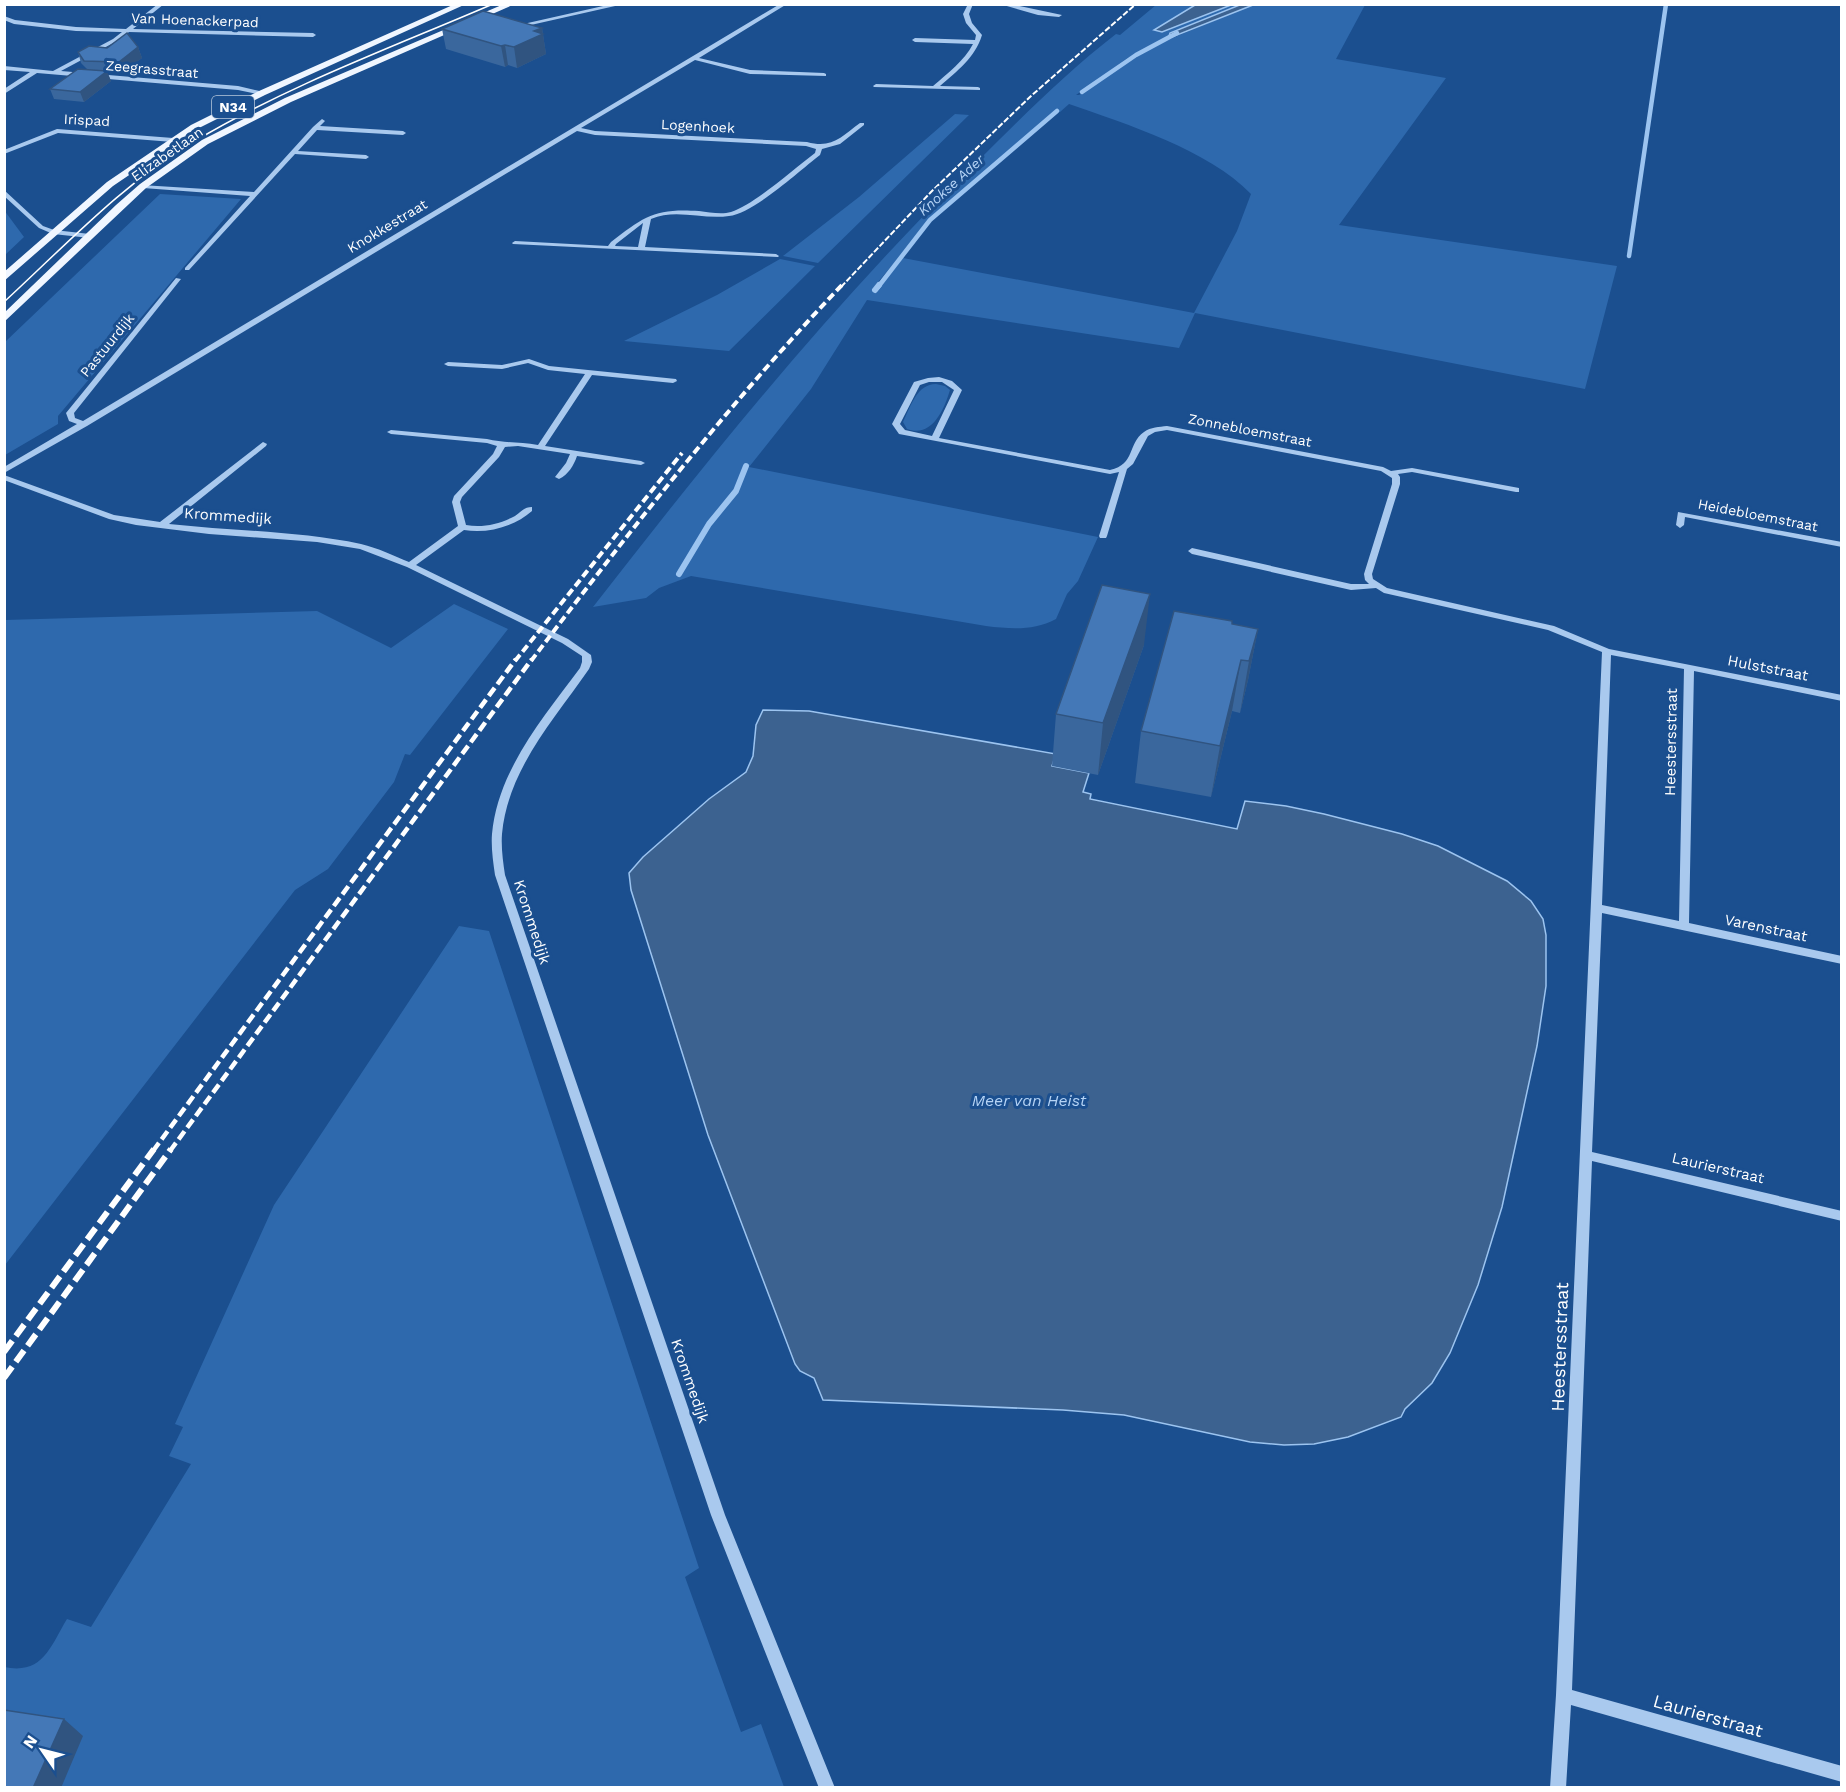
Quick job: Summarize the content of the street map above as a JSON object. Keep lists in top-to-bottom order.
{
  "streets": {
    "main road": ["N34", "Elizabetlaan"],
    "street": [
      "Van Hoenackerpad",
      "Zeegrasstraat",
      "Irispad",
      "Logenhoek",
      "Knokkestraat",
      "Pastuurdijk",
      "Zonnebloemstraat",
      "Heidebloemstraat",
      "Krommedijk",
      "Hulststraat",
      "Heestersstraat",
      "Varenstraat",
      "Laurierstraat"
    ]
  },
  "crossings": [
    ["Zeegrasstraat", "Elizabetlaan"],
    ["Irispad", "Elizabetlaan"],
    ["Logenhoek", "Knokkestraat"],
    ["Knokkestraat", "Pastuurdijk"],
    ["Hulststraat", "Heestersstraat"],
    ["Heestersstraat", "Varenstraat"],
    ["Heestersstraat", "Laurierstraat"]
  ],
  "water": ["Knokse Ader", "Meer van Heist"],
  "north": "top left"
}
